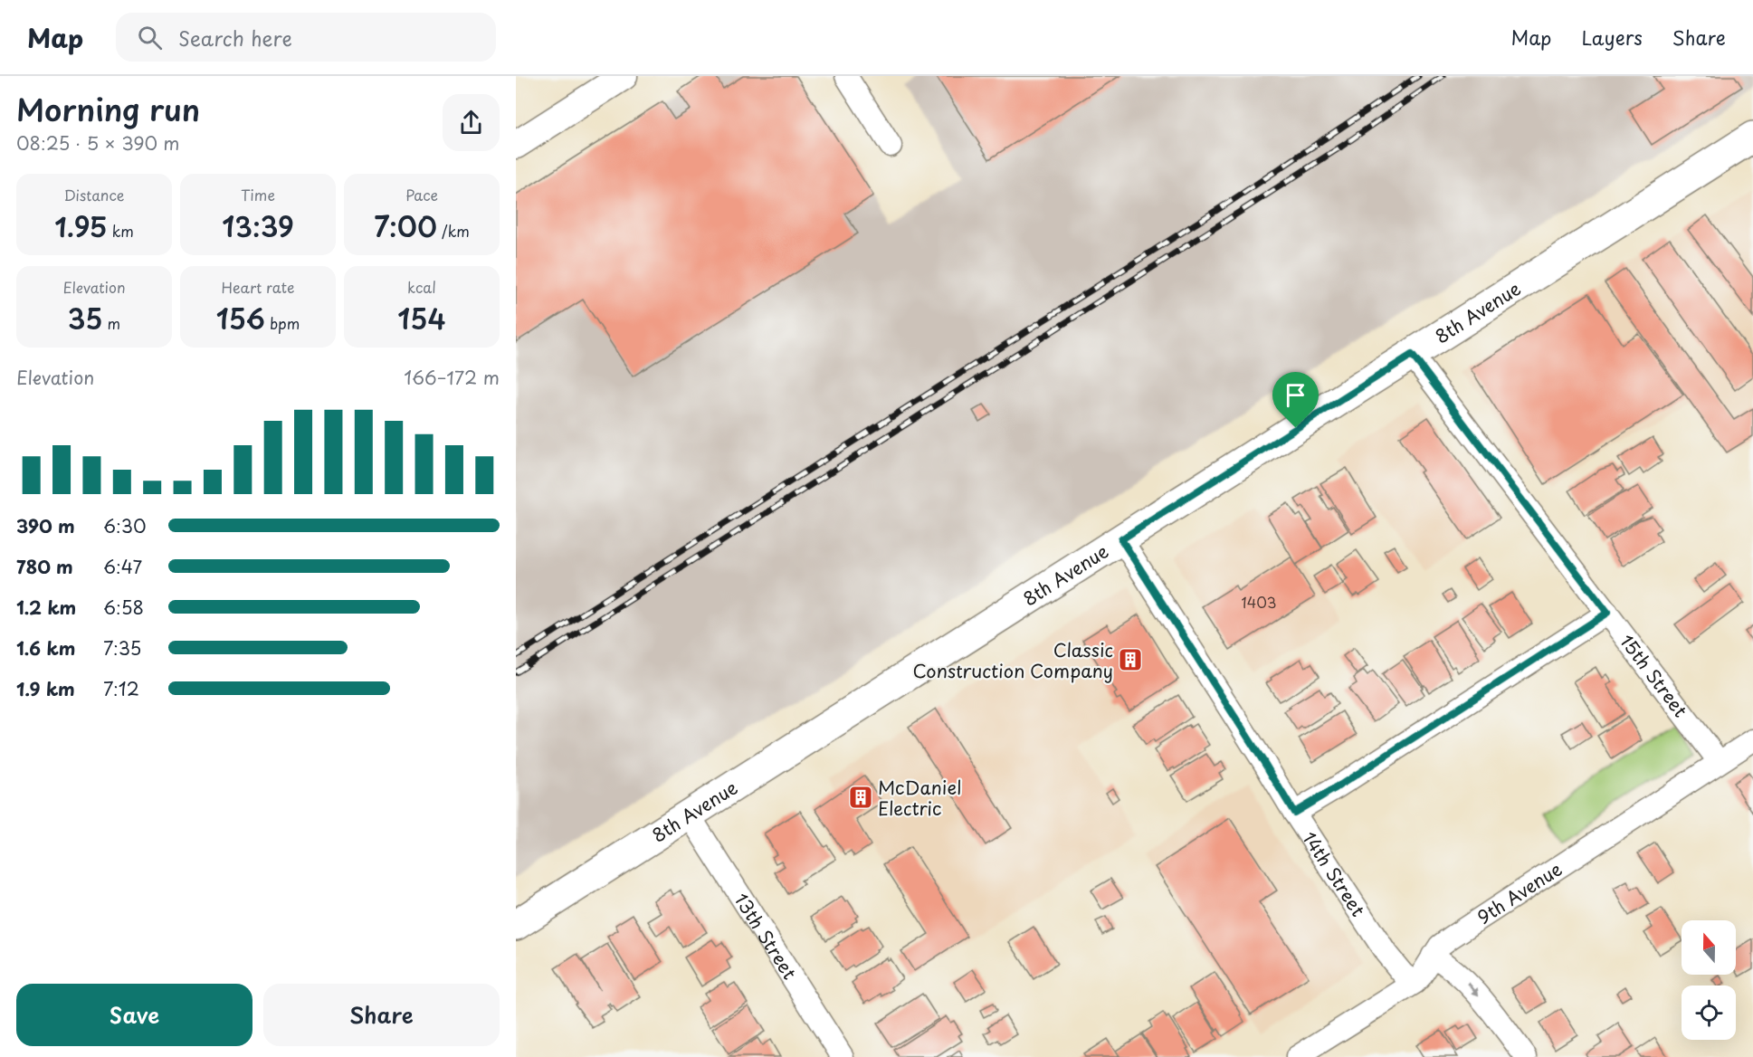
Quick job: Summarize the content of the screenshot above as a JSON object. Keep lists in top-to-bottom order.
{
  "streets": {
    "main road": ["8th Avenue"],
    "street": [
      "15th Street",
      "14th Street",
      "9th Avenue",
      "13th Street"
    ]
  },
  "crossings": [
    ["8th Avenue", "15th Street"],
    ["8th Avenue", "14th Street"],
    ["8th Avenue", "13th Street"],
    ["15th Street", "9th Avenue"],
    ["14th Street", "9th Avenue"]
  ],
  "places": {
    "building": ["Classic Construction Company", "McDaniel Electric"]
  },
  "house_numbers": ["1403"],
  "north": "top",
  "page": {
    "header": "Map",
    "search": "Search here",
    "nav": ["Map", "Layers", "Share"],
    "heading": ["Morning run", "08:25 · 5 × 390 m"],
    "stats": [
      ["Distance", "1.95 km"],
      ["Time", "13:39"],
      ["Pace", "7:00 /km"],
      ["Elevation", "35 m"],
      ["Heart rate", "156 bpm"],
      ["kcal", "154"]
    ],
    "chart": ["Elevation", "166–172 m"],
    "list": [
      {
        "name": "390 m",
        "note": "6:30"
      },
      {
        "name": "780 m",
        "note": "6:47"
      },
      {
        "name": "1.2 km",
        "note": "6:58"
      },
      {
        "name": "1.6 km",
        "note": "7:35"
      },
      {
        "name": "1.9 km",
        "note": "7:12"
      }
    ],
    "buttons": ["Save", "Share"]
  }
}
